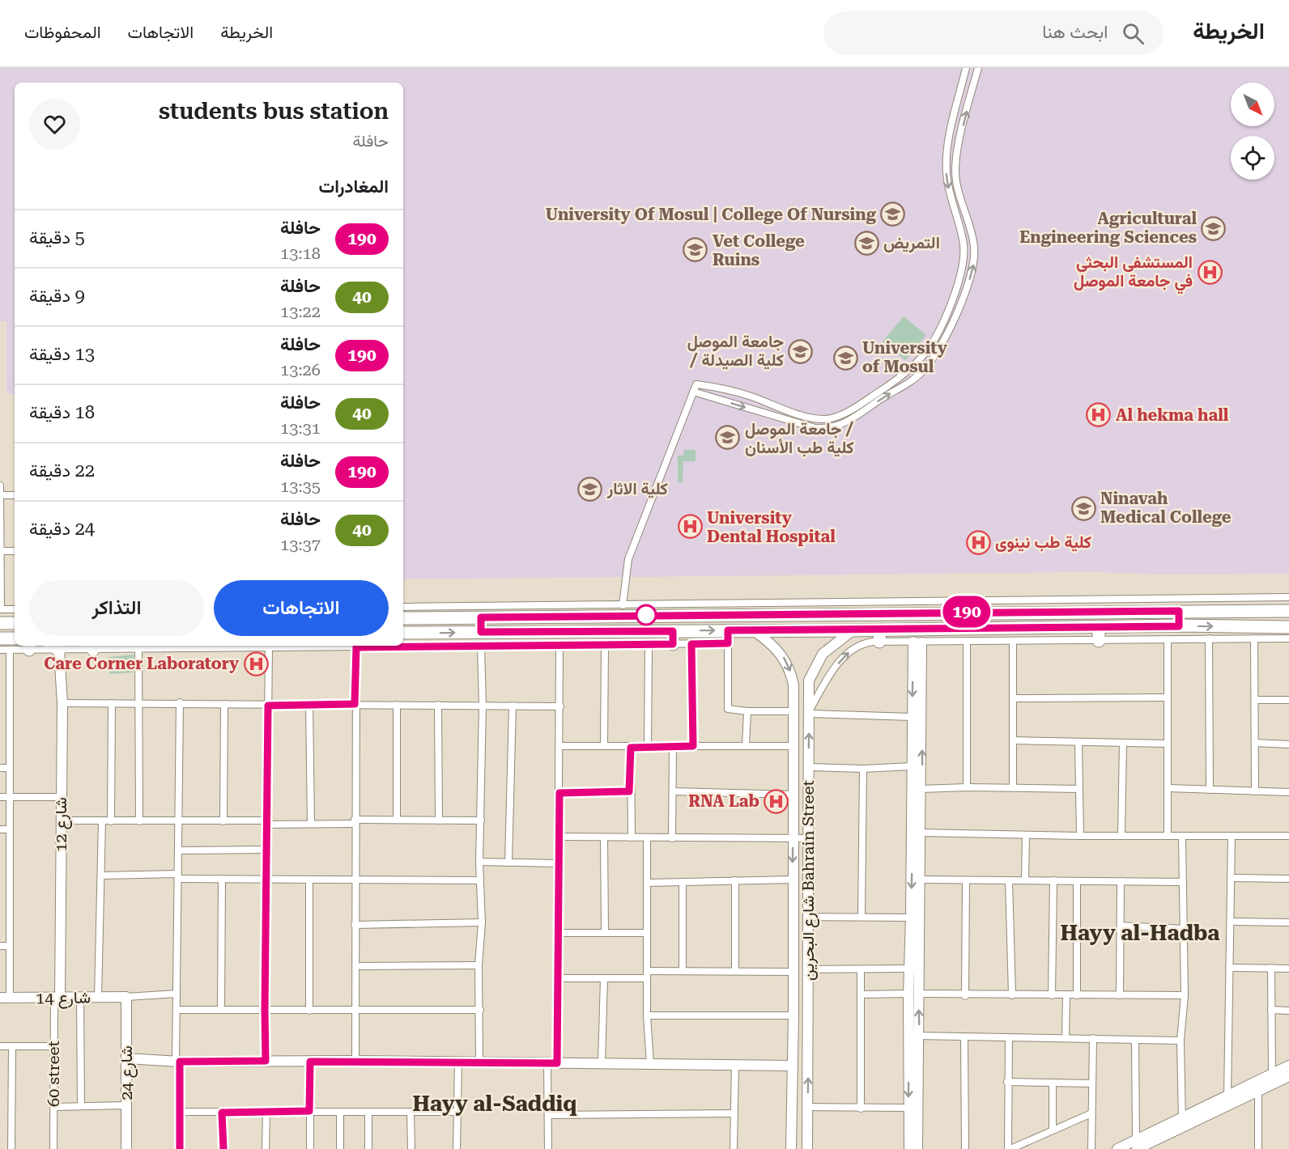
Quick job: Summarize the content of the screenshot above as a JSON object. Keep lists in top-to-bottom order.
{
  "streets": {
    "street": [
      "شارع 12",
      "شارع البحرين Bahrain Street",
      "شارع 14",
      "شارع 24",
      "60 street"
    ]
  },
  "crossings": [
    ["شارع 12", "شارع 14"],
    ["شارع 12", "60 street"],
    ["شارع 14", "شارع 24"],
    ["شارع 14", "60 street"]
  ],
  "districts": ["Hayy al-Hadba", "Hayy al-Saddiq"],
  "places": {
    "school or university": [
      "University Of Mosul | College Of Nursing",
      "Agricultural Engineering Sciences",
      "التمريض",
      "Vet College Ruins",
      "جامعة الموصل / كلية الصيدلة",
      "University of Mosul",
      "جامعة الموصل / كلية طب الأسنان",
      "كلية الاثار",
      "Ninavah Medical College"
    ],
    "hospital": [
      "المستشفى البحثي في جامعة الموصل",
      "Al hekma hall",
      "University Dental Hospital",
      "كلية طب نينوى",
      "Care Corner Laboratory",
      "RNA Lab"
    ]
  },
  "lines": ["bus line 190"],
  "north": "bottom right",
  "page": {
    "header": "الخريطة",
    "search": "ابحث هنا",
    "nav": ["الخريطة", "الاتجاهات", "المحفوظات"],
    "on_map": "190",
    "heading": [
      ["students bus station", "حافلة"],
      "المغادرات"
    ],
    "list": [
      {
        "mark": "190",
        "name": "حافلة",
        "note": "13:18",
        "value": "5 دقيقة"
      },
      {
        "mark": "40",
        "name": "حافلة",
        "note": "13:22",
        "value": "9 دقيقة"
      },
      {
        "mark": "190",
        "name": "حافلة",
        "note": "13:26",
        "value": "13 دقيقة"
      },
      {
        "mark": "40",
        "name": "حافلة",
        "note": "13:31",
        "value": "18 دقيقة"
      },
      {
        "mark": "190",
        "name": "حافلة",
        "note": "13:35",
        "value": "22 دقيقة"
      },
      {
        "mark": "40",
        "name": "حافلة",
        "note": "13:37",
        "value": "24 دقيقة"
      }
    ],
    "buttons": ["الاتجاهات", "التذاكر"]
  }
}
